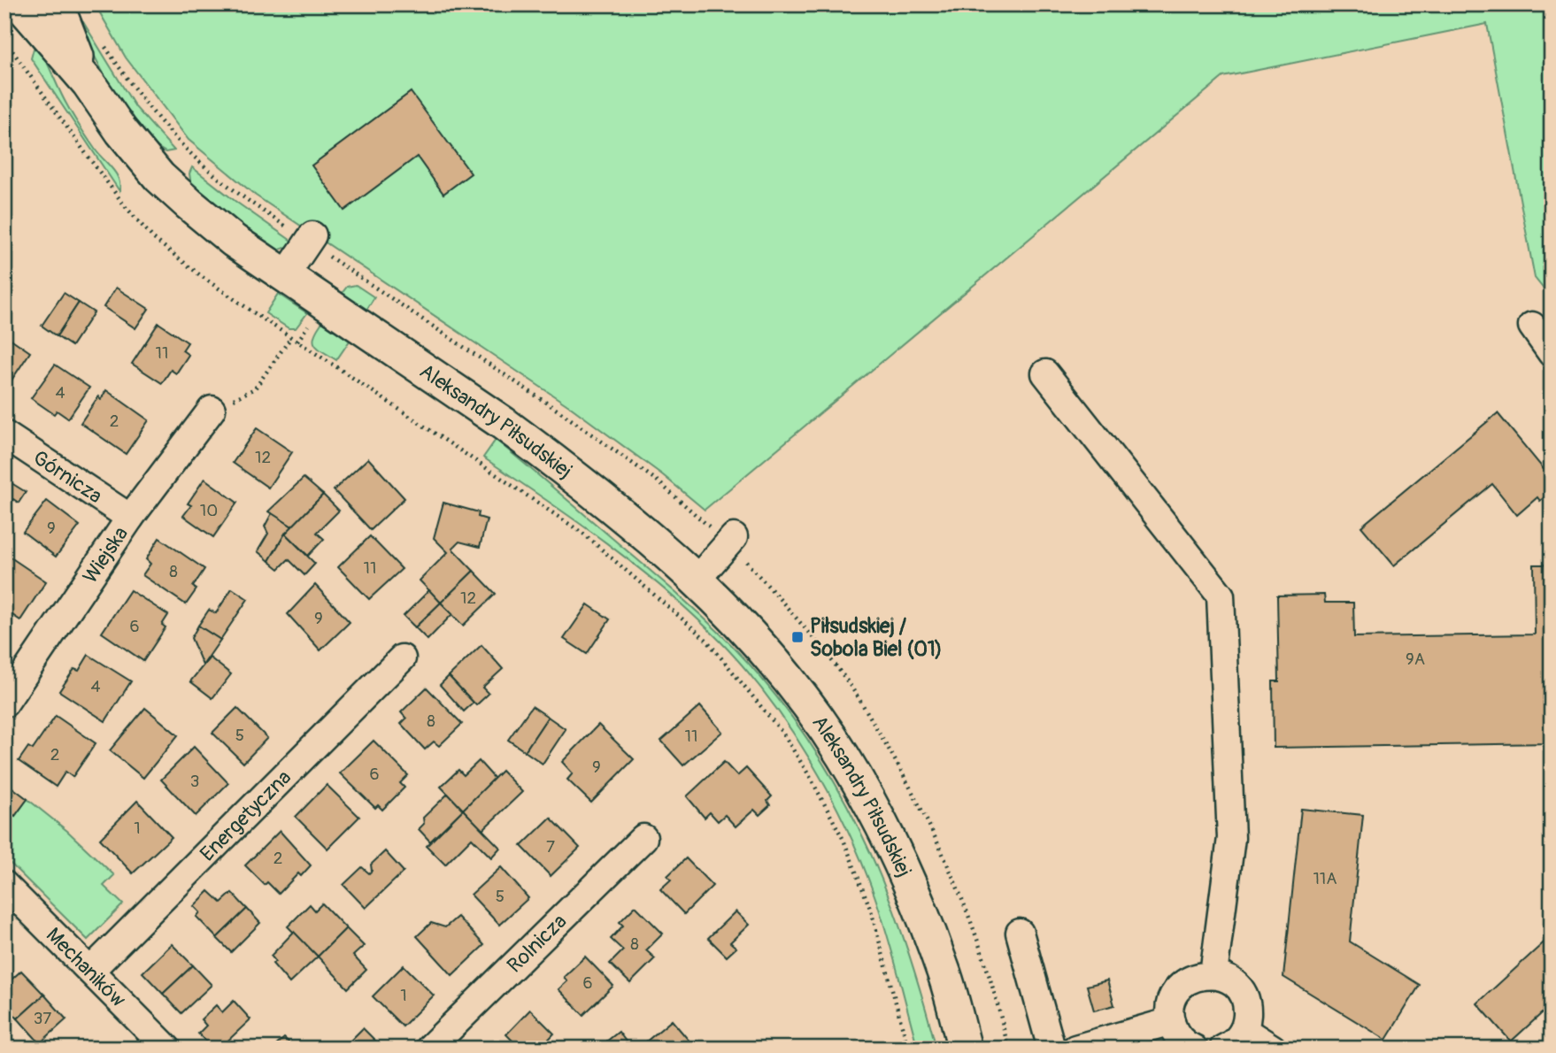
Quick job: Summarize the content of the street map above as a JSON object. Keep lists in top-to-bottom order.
{
  "streets": {
    "street": [
      "Aleksandry Piłsudskiej",
      "Górnicza",
      "Wiejska",
      "Energetyczna",
      "Rolnicza",
      "Mechaników"
    ]
  },
  "crossings": [
    ["Górnicza", "Wiejska"],
    ["Energetyczna", "Mechaników"]
  ],
  "places": {
    "transit": ["Piłsudskiej / Sobola Biel (01)"]
  },
  "house_numbers": [
    "11",
    "4",
    "2",
    "12",
    "10",
    "9",
    "11",
    "8",
    "12",
    "9",
    "6",
    "9A",
    "4",
    "8",
    "5",
    "11",
    "2",
    "9",
    "6",
    "3",
    "1",
    "7",
    "2",
    "11A",
    "5",
    "8",
    "6",
    "1",
    "37"
  ]
}
